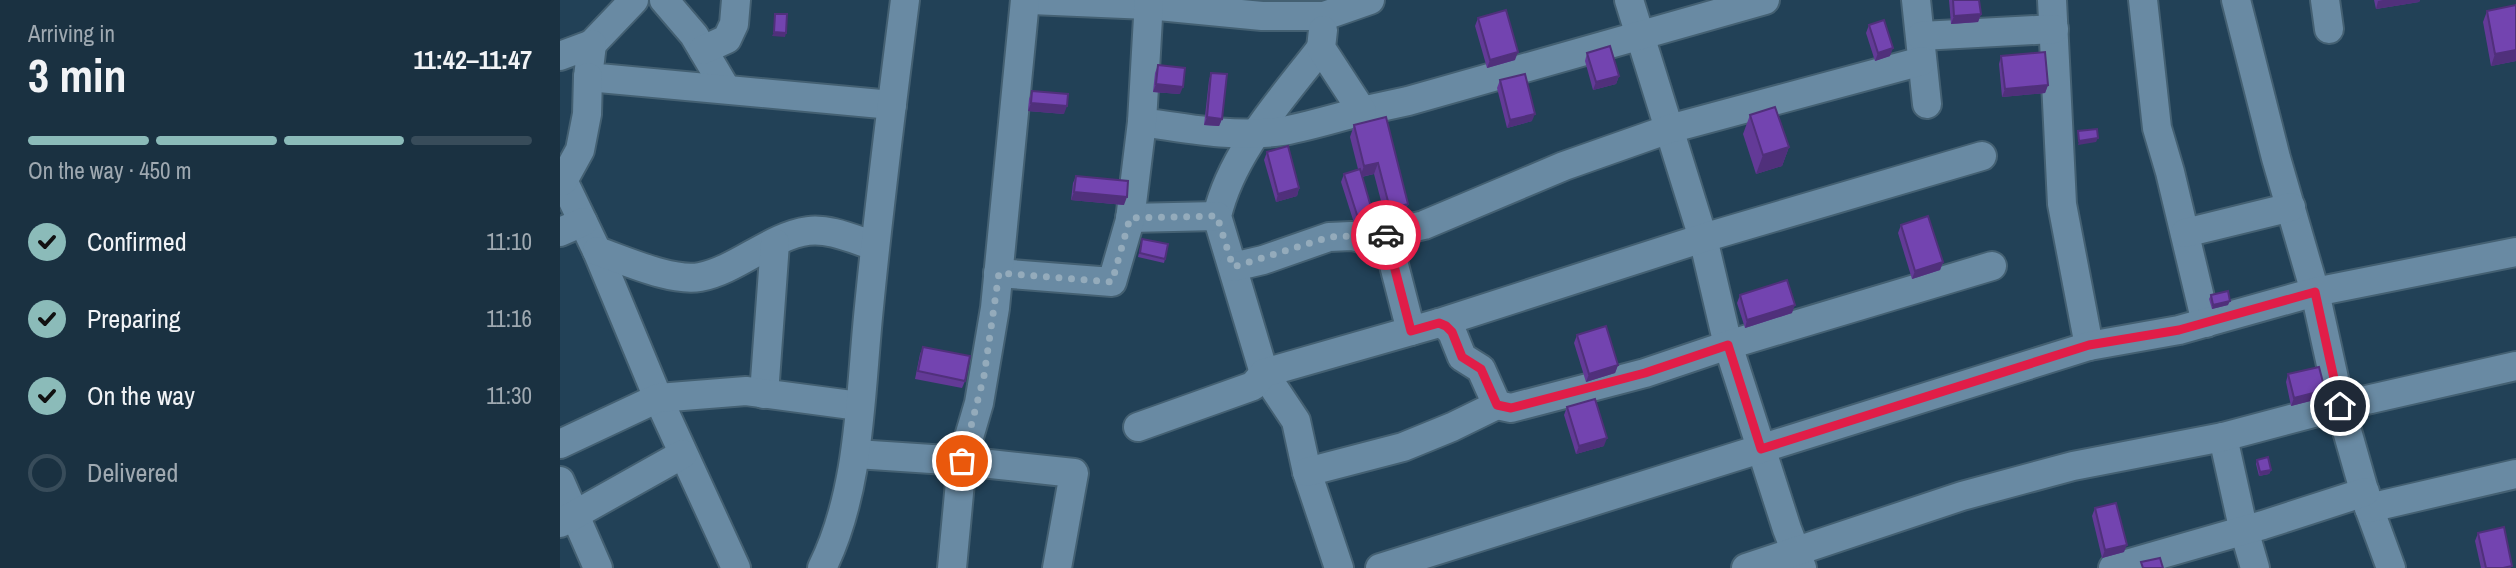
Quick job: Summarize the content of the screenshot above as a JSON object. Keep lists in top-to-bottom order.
{
  "page": {
    "heading": ["3 min", "Arriving in", "11:42–11:47"],
    "bar": "On the way · 450 m",
    "list": [
      ["Confirmed", "11:10"],
      ["Preparing", "11:16"],
      ["On the way", "11:30"],
      "Delivered"
    ]
  }
}
